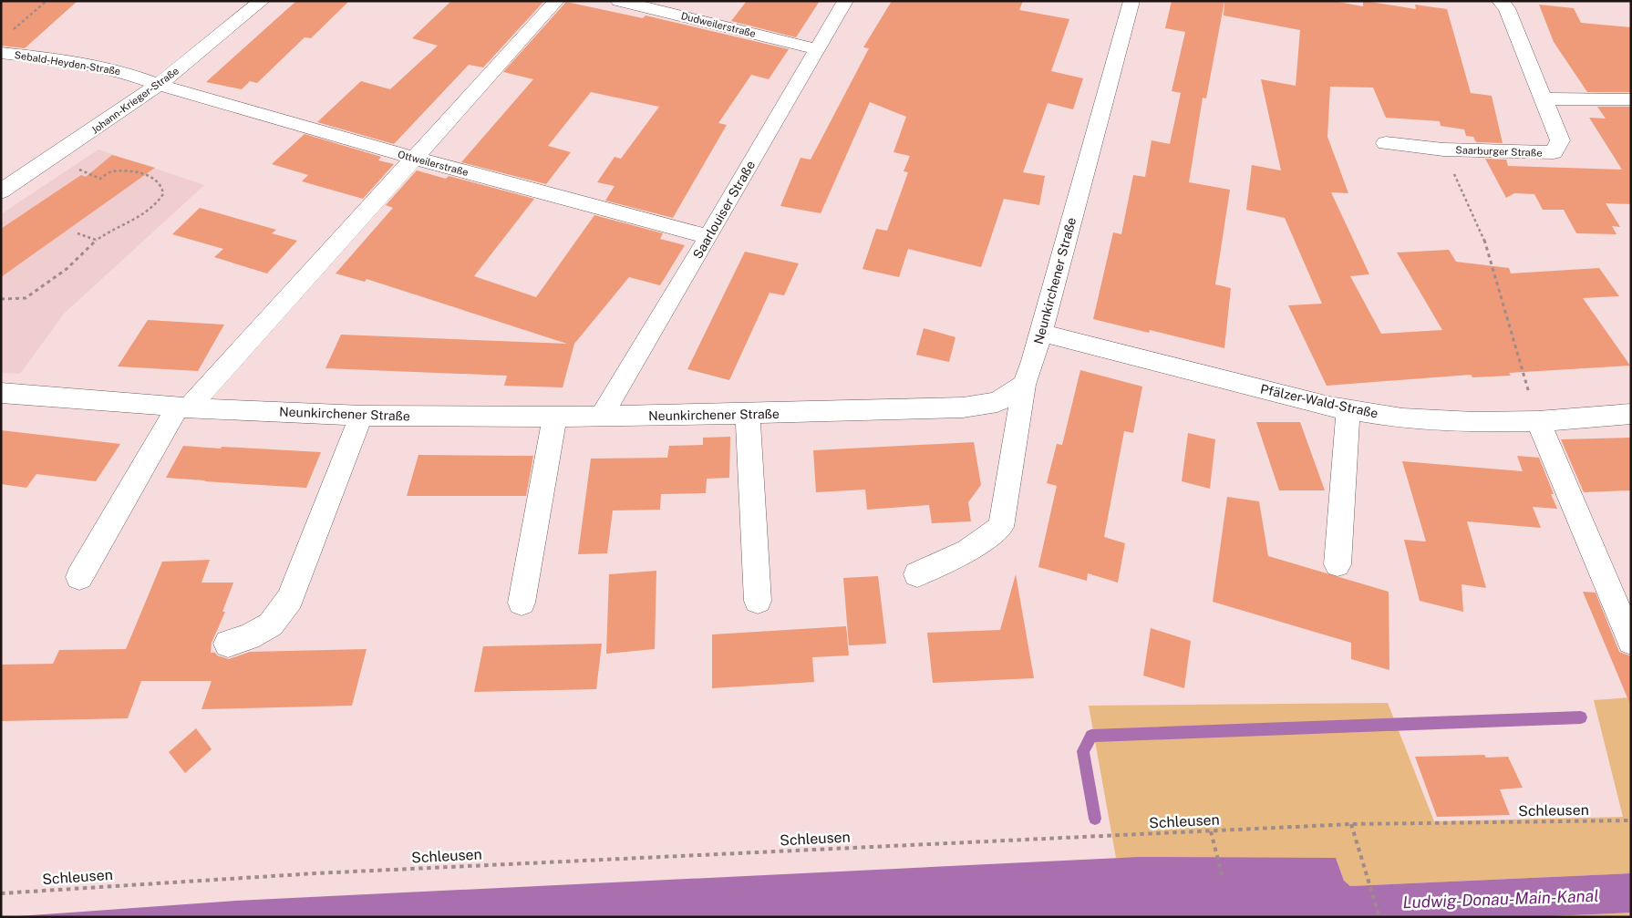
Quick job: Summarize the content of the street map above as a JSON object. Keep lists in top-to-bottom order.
{
  "streets": {
    "street": [
      "Dudweilerstraße",
      "Sebald-Heyden-Straße",
      "Johann-Krieger-Straße",
      "Saarburger Straße",
      "Ottweilerstraße",
      "Saarlouiser Straße",
      "Neunkirchener Straße",
      "Pfälzer-Wald-Straße"
    ],
    "path": ["Schleusen"]
  },
  "crossings": [
    ["Dudweilerstraße", "Saarlouiser Straße"],
    ["Sebald-Heyden-Straße", "Johann-Krieger-Straße"],
    ["Sebald-Heyden-Straße", "Ottweilerstraße"],
    ["Johann-Krieger-Straße", "Ottweilerstraße"],
    ["Ottweilerstraße", "Saarlouiser Straße"],
    ["Saarlouiser Straße", "Neunkirchener Straße"],
    ["Neunkirchener Straße", "Pfälzer-Wald-Straße"]
  ],
  "water": ["Ludwig-Donau-Main-Kanal"]
}
